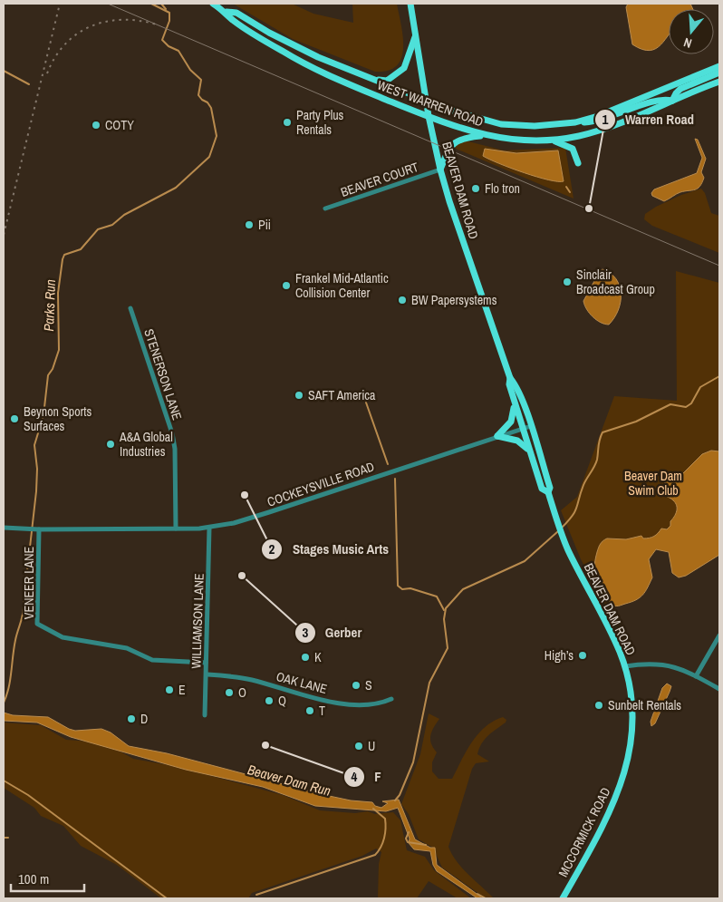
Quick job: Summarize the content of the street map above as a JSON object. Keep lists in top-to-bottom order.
{
  "streets": {
    "main road": ["WEST WARREN ROAD", "BEAVER DAM ROAD", "MCCORMICK ROAD"],
    "street": [
      "BEAVER COURT",
      "STENERSON LANE",
      "COCKEYSVILLE ROAD",
      "VENEER LANE",
      "WILLIAMSON LANE",
      "OAK LANE"
    ]
  },
  "crossings": [
    ["WEST WARREN ROAD", "BEAVER DAM ROAD"],
    ["BEAVER COURT", "BEAVER DAM ROAD"],
    ["BEAVER DAM ROAD", "COCKEYSVILLE ROAD"],
    ["BEAVER DAM ROAD", "MCCORMICK ROAD"],
    ["STENERSON LANE", "COCKEYSVILLE ROAD"],
    ["COCKEYSVILLE ROAD", "VENEER LANE"],
    ["COCKEYSVILLE ROAD", "WILLIAMSON LANE"],
    ["VENEER LANE", "WILLIAMSON LANE"],
    ["WILLIAMSON LANE", "OAK LANE"]
  ],
  "water": ["Parks Run", "Beaver Dam Run"],
  "parks": ["Beaver Dam Swim Club"],
  "places": [
    "Party Plus Rentals",
    "COTY",
    "Flo tron",
    "Warren Road",
    "Pii",
    "Sinclair Broadcast Group",
    "Frankel Mid-Atlantic Collision Center",
    "BW Papersystems",
    "SAFT America",
    "Beynon Sports Surfaces",
    "A&A Global Industries",
    "Stages Music Arts",
    "Gerber",
    "High’s",
    "K",
    "S",
    "E",
    "O",
    "Q",
    "Sunbelt Rentals",
    "T",
    "D",
    "F",
    "U"
  ],
  "scale_bar": "100 m",
  "north": "bottom"
}
